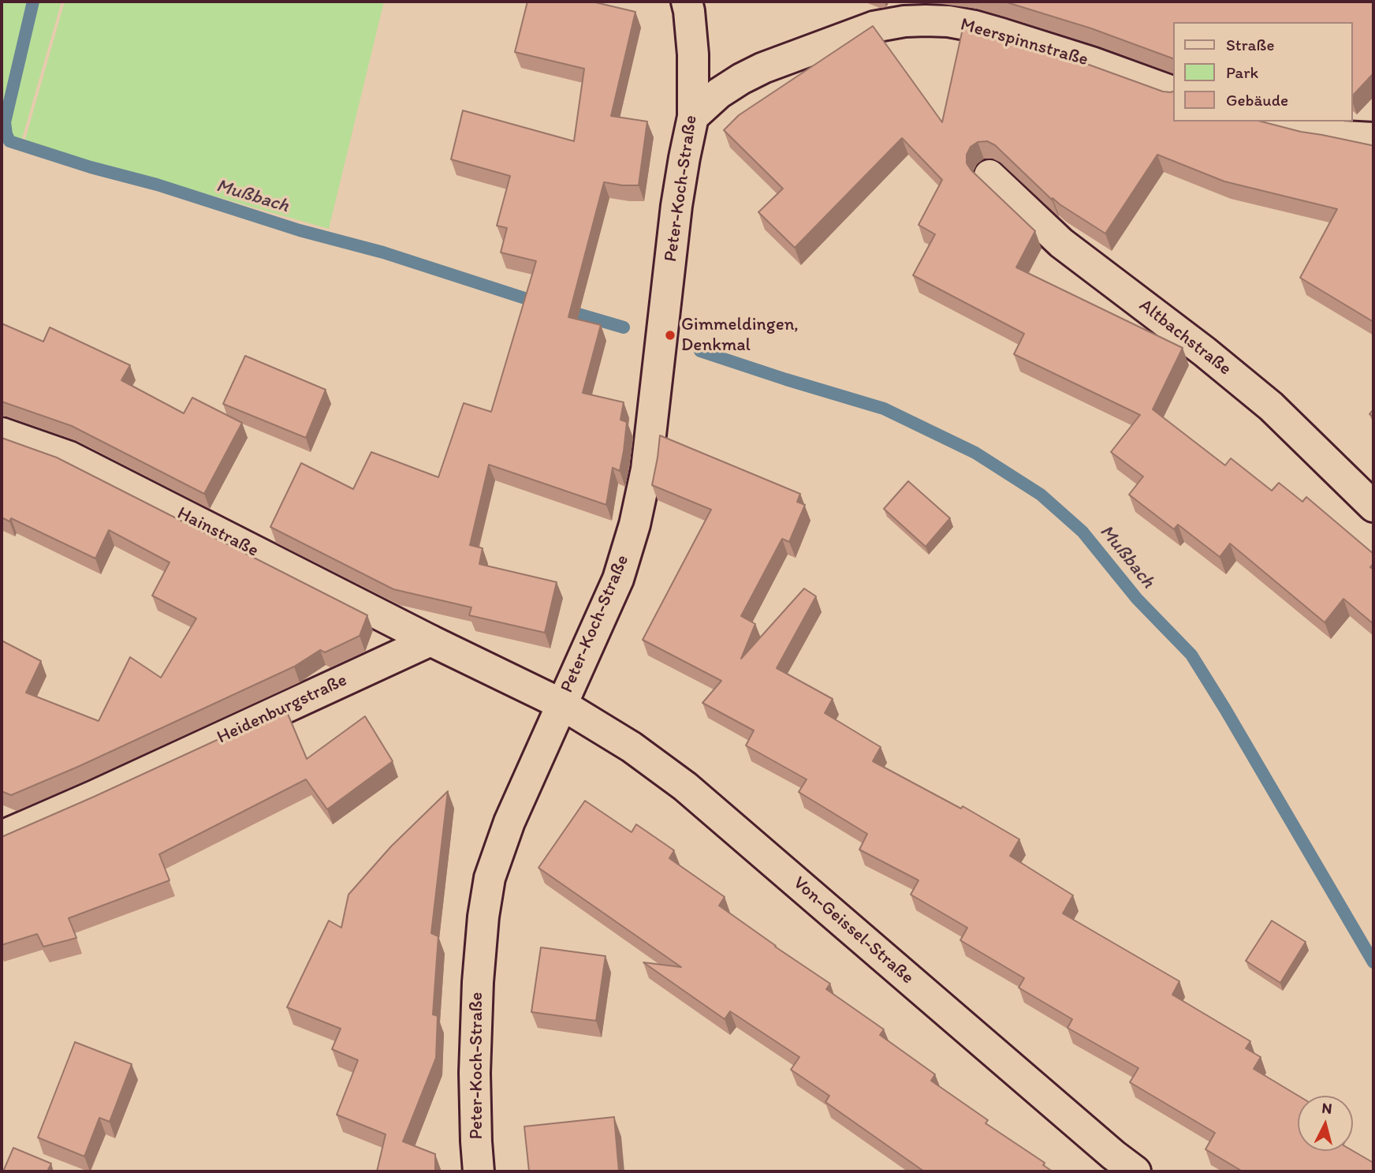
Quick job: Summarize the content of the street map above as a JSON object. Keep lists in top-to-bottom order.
{
  "streets": {
    "street": [
      "Meerspinnstraße",
      "Peter-Koch-Straße",
      "Altbachstraße",
      "Hainstraße",
      "Heidenburgstraße",
      "Von-Geissel-Straße"
    ]
  },
  "crossings": [
    ["Meerspinnstraße", "Peter-Koch-Straße"],
    ["Peter-Koch-Straße", "Von-Geissel-Straße"],
    ["Hainstraße", "Heidenburgstraße"]
  ],
  "water": ["Mußbach"],
  "places": ["Gimmeldingen, Denkmal"],
  "legend": ["Straße", "Park", "Gebäude"],
  "north": "top"
}
